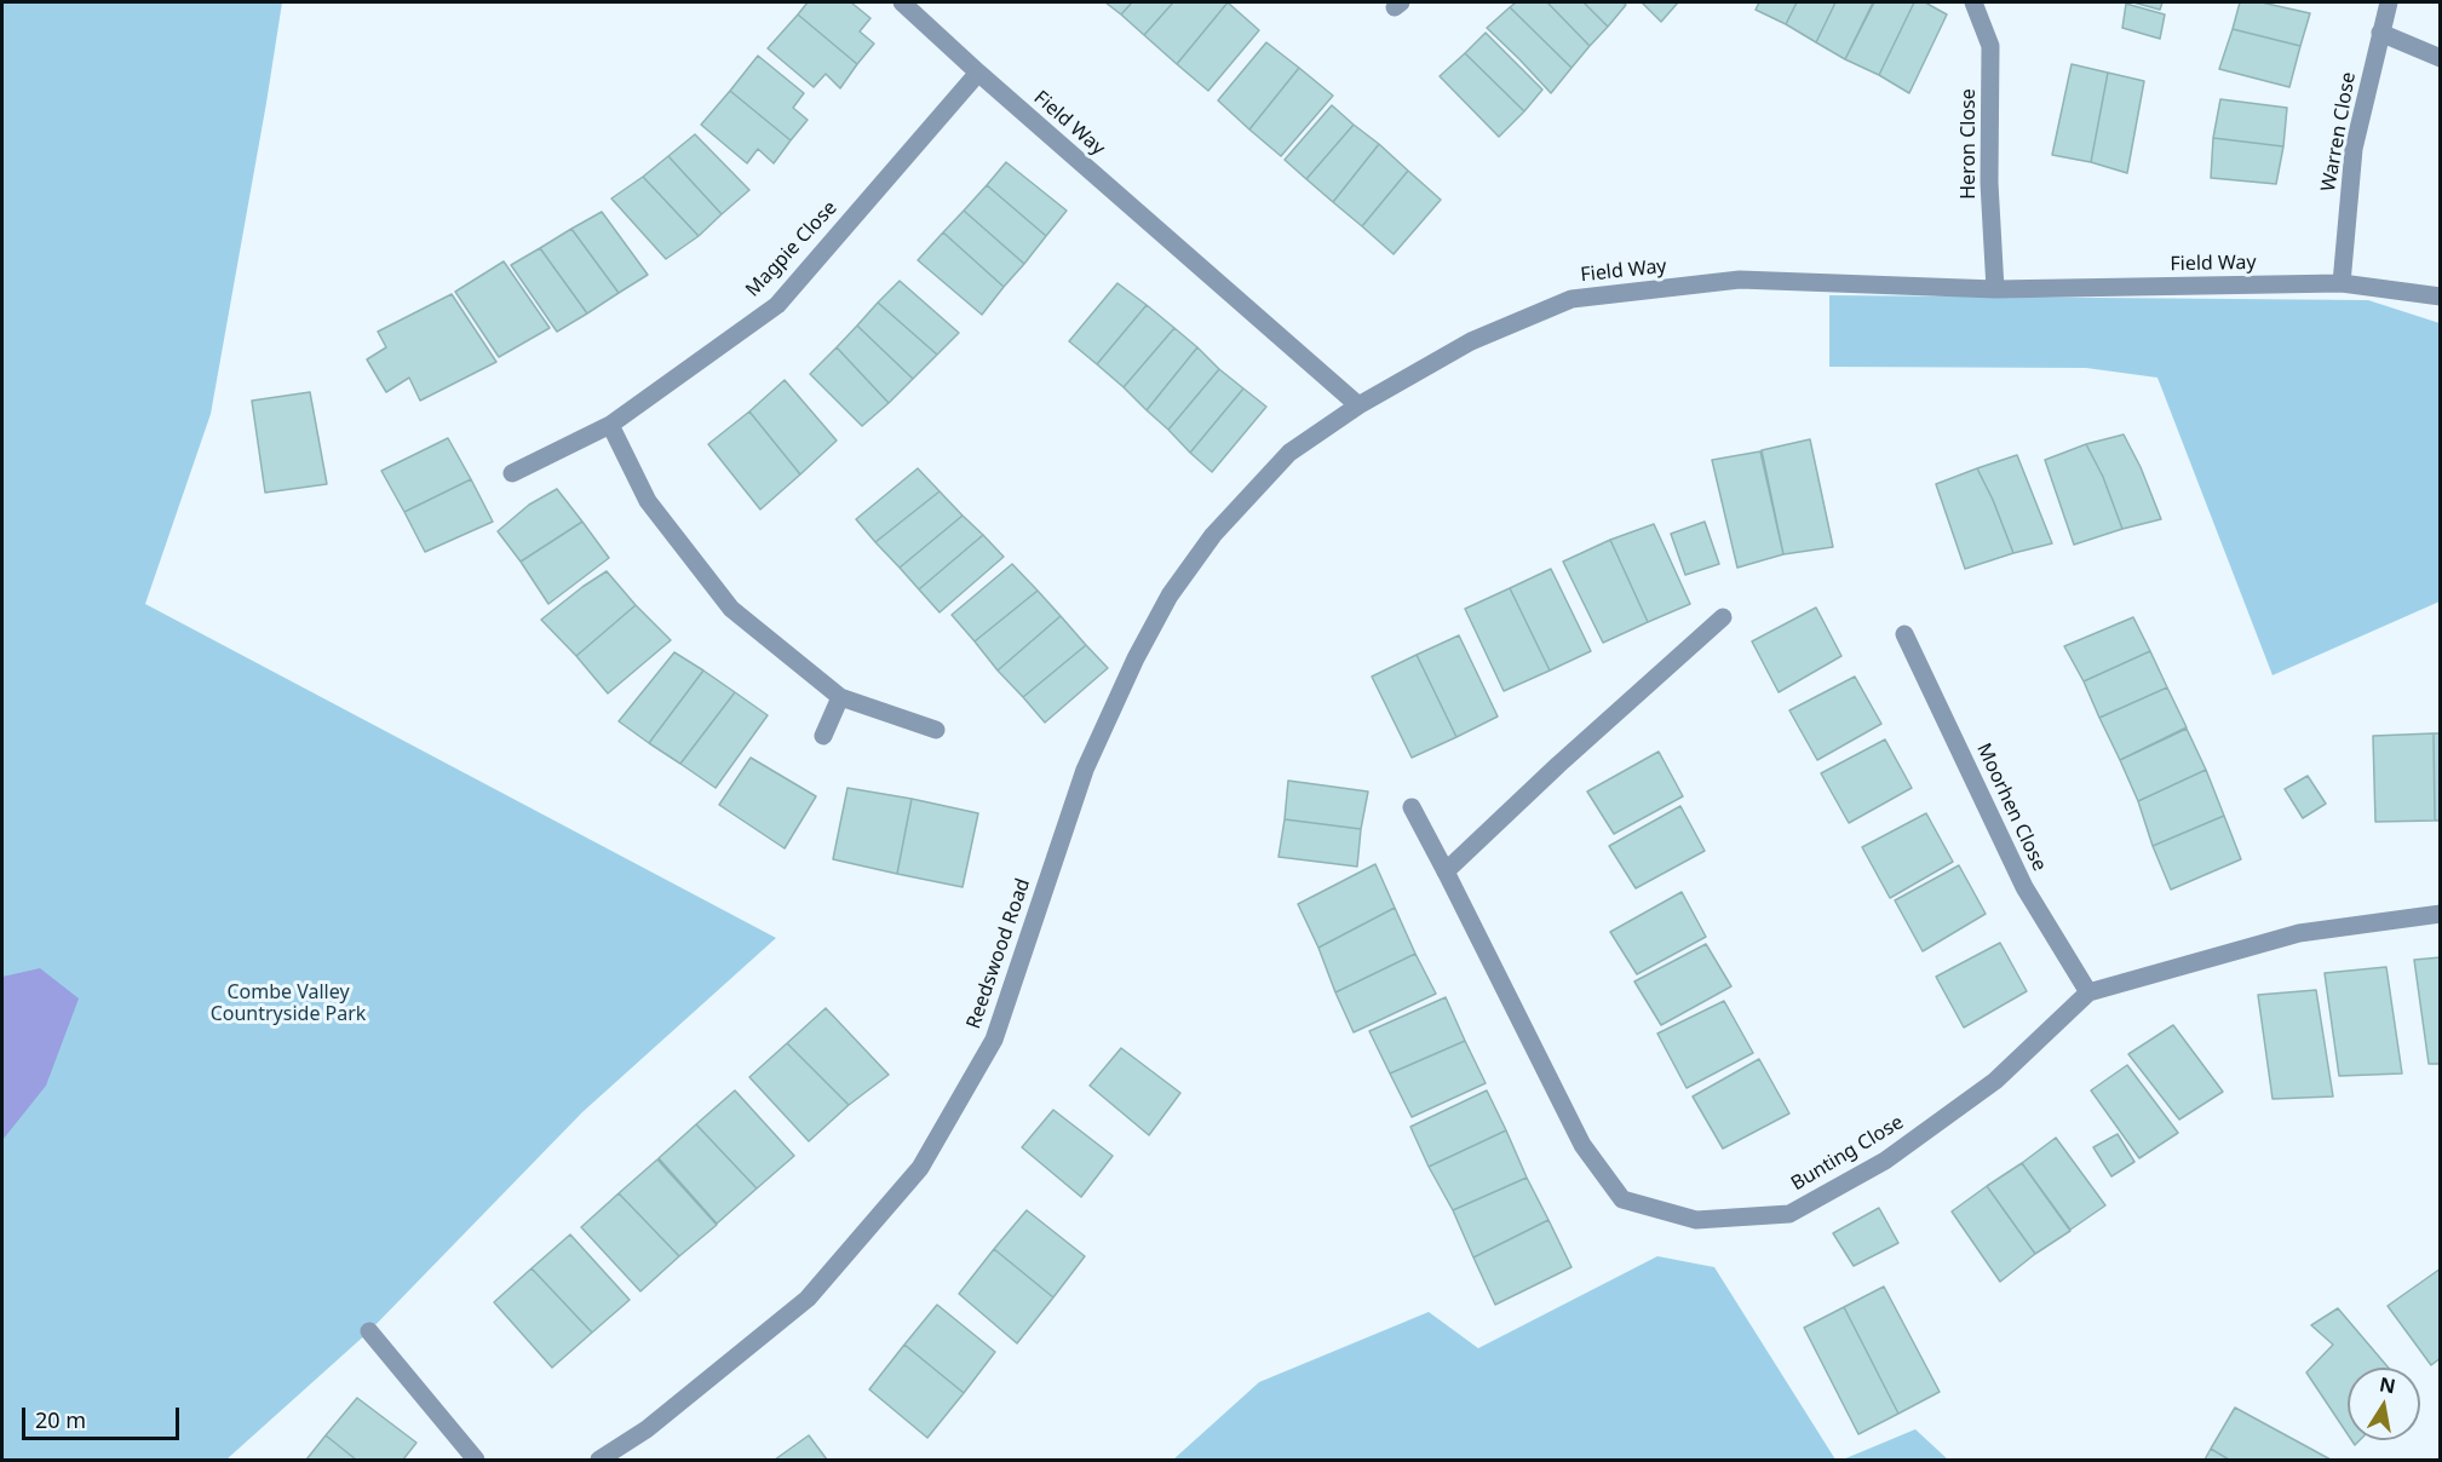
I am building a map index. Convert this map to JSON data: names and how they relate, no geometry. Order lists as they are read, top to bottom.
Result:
{
  "streets": {
    "street": [
      "Field Way",
      "Warren Close",
      "Heron Close",
      "Magpie Close",
      "Moorhen Close",
      "Reedswood Road",
      "Bunting Close"
    ]
  },
  "crossings": [
    ["Field Way", "Warren Close"],
    ["Field Way", "Heron Close"],
    ["Field Way", "Magpie Close"],
    ["Field Way", "Reedswood Road"],
    ["Moorhen Close", "Bunting Close"]
  ],
  "parks": ["Combe Valley Countryside Park"],
  "scale_bar": "20 m",
  "north": "top"
}
